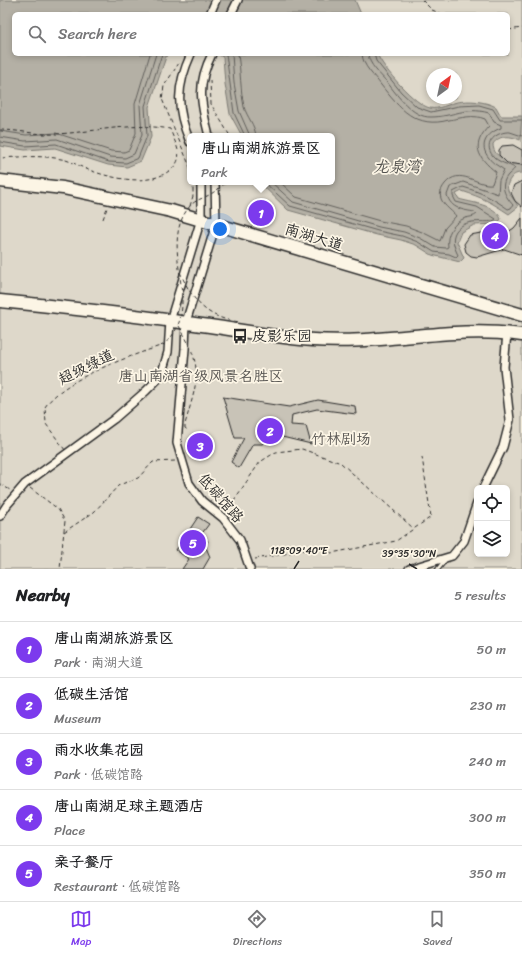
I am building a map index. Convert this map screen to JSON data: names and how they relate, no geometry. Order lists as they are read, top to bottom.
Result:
{
  "streets": {
    "highway": ["南湖大道"],
    "street": ["低碳馆路"],
    "path": ["超级绿道"]
  },
  "crossings": [
    ["超级绿道", "低碳馆路"]
  ],
  "water": ["龙泉湾"],
  "parks": ["唐山南湖省级风景名胜区", "竹林剧场"],
  "places": {
    "bus stop": ["皮影乐园"]
  },
  "north": "top right",
  "page": {
    "search": "Search here",
    "popup": ["唐山南湖旅游景区", "Park"],
    "pins": [
      "1",
      "4",
      "2",
      "3",
      "5"
    ],
    "heading": ["Nearby", "5 results"],
    "list": [
      {
        "mark": "1",
        "name": "唐山南湖旅游景区",
        "note": "Park · 南湖大道",
        "value": "50 m"
      },
      {
        "mark": "2",
        "name": "低碳生活馆",
        "note": "Museum",
        "value": "230 m"
      },
      {
        "mark": "3",
        "name": "雨水收集花园",
        "note": "Park · 低碳馆路",
        "value": "240 m"
      },
      {
        "mark": "4",
        "name": "唐山南湖足球主题酒店",
        "note": "Place",
        "value": "300 m"
      },
      {
        "mark": "5",
        "name": "亲子餐厅",
        "note": "Restaurant · 低碳馆路",
        "value": "350 m"
      }
    ],
    "nav": ["Map", "Directions", "Saved"]
  },
  "coordinates": ["118°09'40\"E", "39°35'30\"N"]
}
